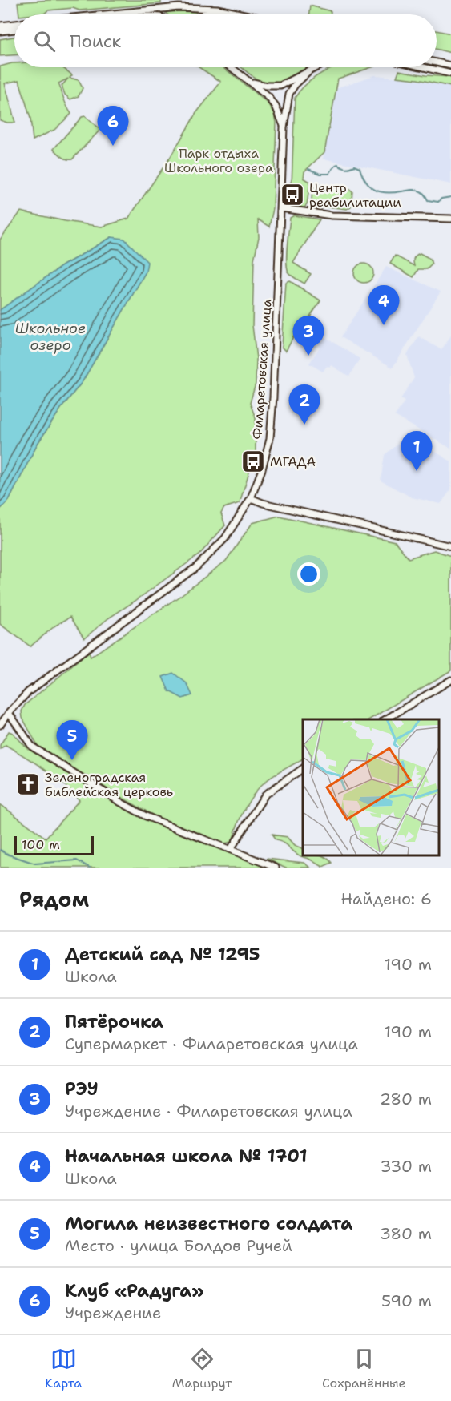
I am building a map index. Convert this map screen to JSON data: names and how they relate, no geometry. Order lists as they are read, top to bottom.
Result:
{
  "streets": {
    "street": ["Филаретовская улица"]
  },
  "water": ["Школьное озеро"],
  "parks": ["Парк отдыха Школьного озера"],
  "places": {
    "bus stop": ["Центр реабилитации", "МГАДА"],
    "church": ["Зеленоградская библейская церковь"]
  },
  "scale_bar": "100 m",
  "page": {
    "search": "Поиск",
    "pins": [
      "6",
      "4",
      "3",
      "2",
      "1",
      "5"
    ],
    "scale": "100 m",
    "heading": ["Рядом", "Найдено: 6"],
    "list": [
      {
        "mark": "1",
        "name": "Детский сад № 1295",
        "note": "Школа",
        "value": "190 m"
      },
      {
        "mark": "2",
        "name": "Пятёрочка",
        "note": "Супермаркет · Филаретовская улица",
        "value": "190 m"
      },
      {
        "mark": "3",
        "name": "РЭУ",
        "note": "Учреждение · Филаретовская улица",
        "value": "280 m"
      },
      {
        "mark": "4",
        "name": "Начальная школа № 1701",
        "note": "Школа",
        "value": "330 m"
      },
      {
        "mark": "5",
        "name": "Могила неизвестного солдата",
        "note": "Место · улица Болдов Ручей",
        "value": "380 m"
      },
      {
        "mark": "6",
        "name": "Клуб «Радуга»",
        "note": "Учреждение",
        "value": "590 m"
      }
    ],
    "nav": ["Карта", "Маршрут", "Сохранённые"]
  }
}
